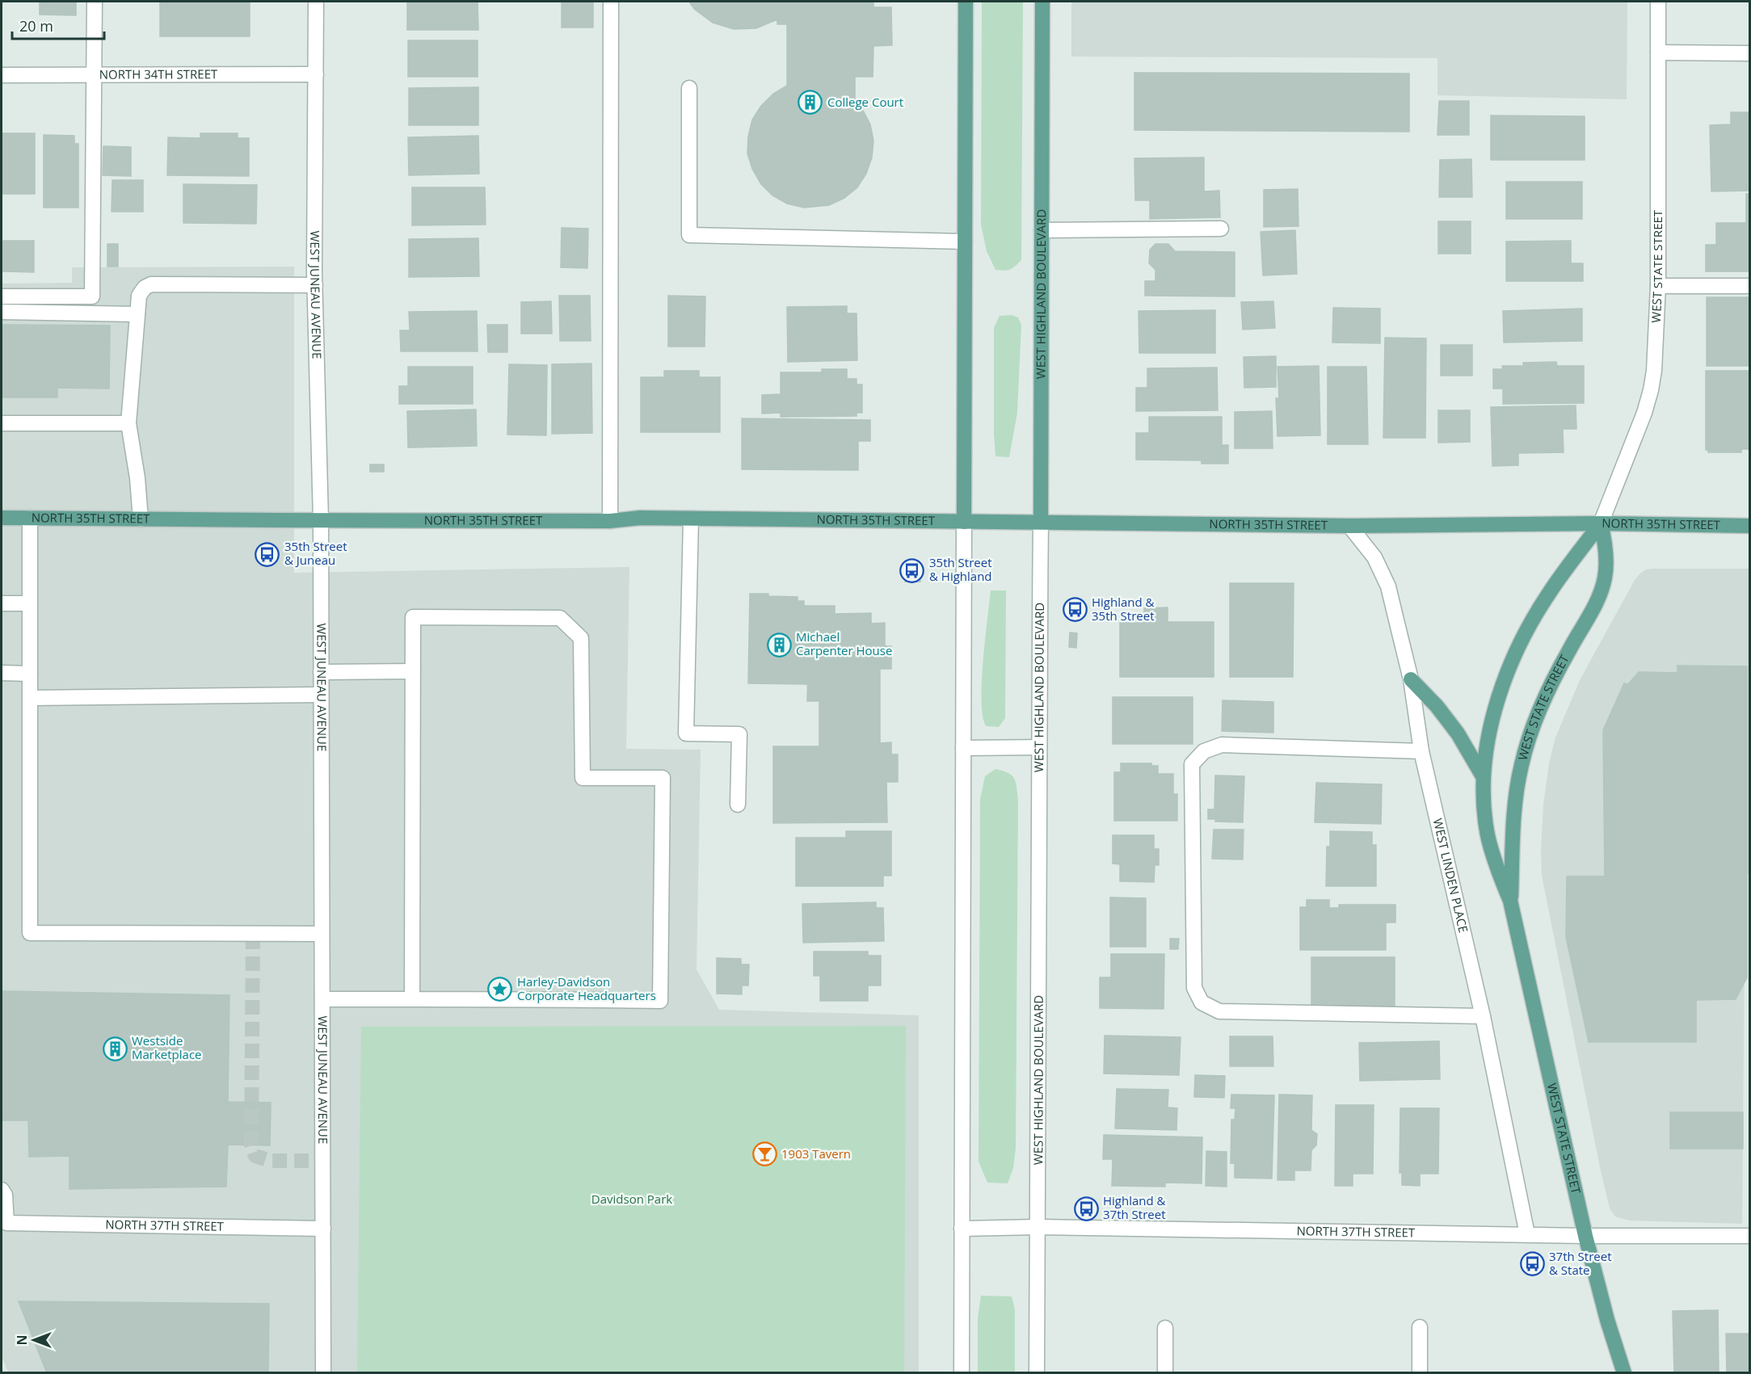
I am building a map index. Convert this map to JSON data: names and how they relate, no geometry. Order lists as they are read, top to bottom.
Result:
{
  "streets": {
    "main road": ["WEST STATE STREET", "WEST HIGHLAND BOULEVARD", "NORTH 35TH STREET"],
    "street": [
      "NORTH 34TH STREET",
      "WEST JUNEAU AVENUE",
      "WEST LINDEN PLACE",
      "NORTH 37TH STREET"
    ]
  },
  "crossings": [
    ["NORTH 34TH STREET", "WEST JUNEAU AVENUE"],
    ["WEST STATE STREET", "NORTH 35TH STREET"],
    ["WEST STATE STREET", "NORTH 37TH STREET"],
    ["WEST JUNEAU AVENUE", "NORTH 35TH STREET"],
    ["WEST JUNEAU AVENUE", "NORTH 37TH STREET"],
    ["WEST HIGHLAND BOULEVARD", "NORTH 35TH STREET"],
    ["WEST HIGHLAND BOULEVARD", "NORTH 37TH STREET"],
    ["NORTH 35TH STREET", "WEST LINDEN PLACE"],
    ["WEST LINDEN PLACE", "NORTH 37TH STREET"]
  ],
  "parks": ["Davidson Park"],
  "places": {
    "building": ["College Court", "Michael Carpenter House", "Westside Marketplace"],
    "bus stop": [
      "35th Street & Juneau",
      "35th Street & Highland",
      "Highland & 35th Street",
      "Highland & 37th Street",
      "37th Street & State"
    ],
    "place": ["Harley-Davidson Corporate Headquarters"],
    "bar": ["1903 Tavern"]
  },
  "scale_bar": "20 m",
  "north": "left"
}
